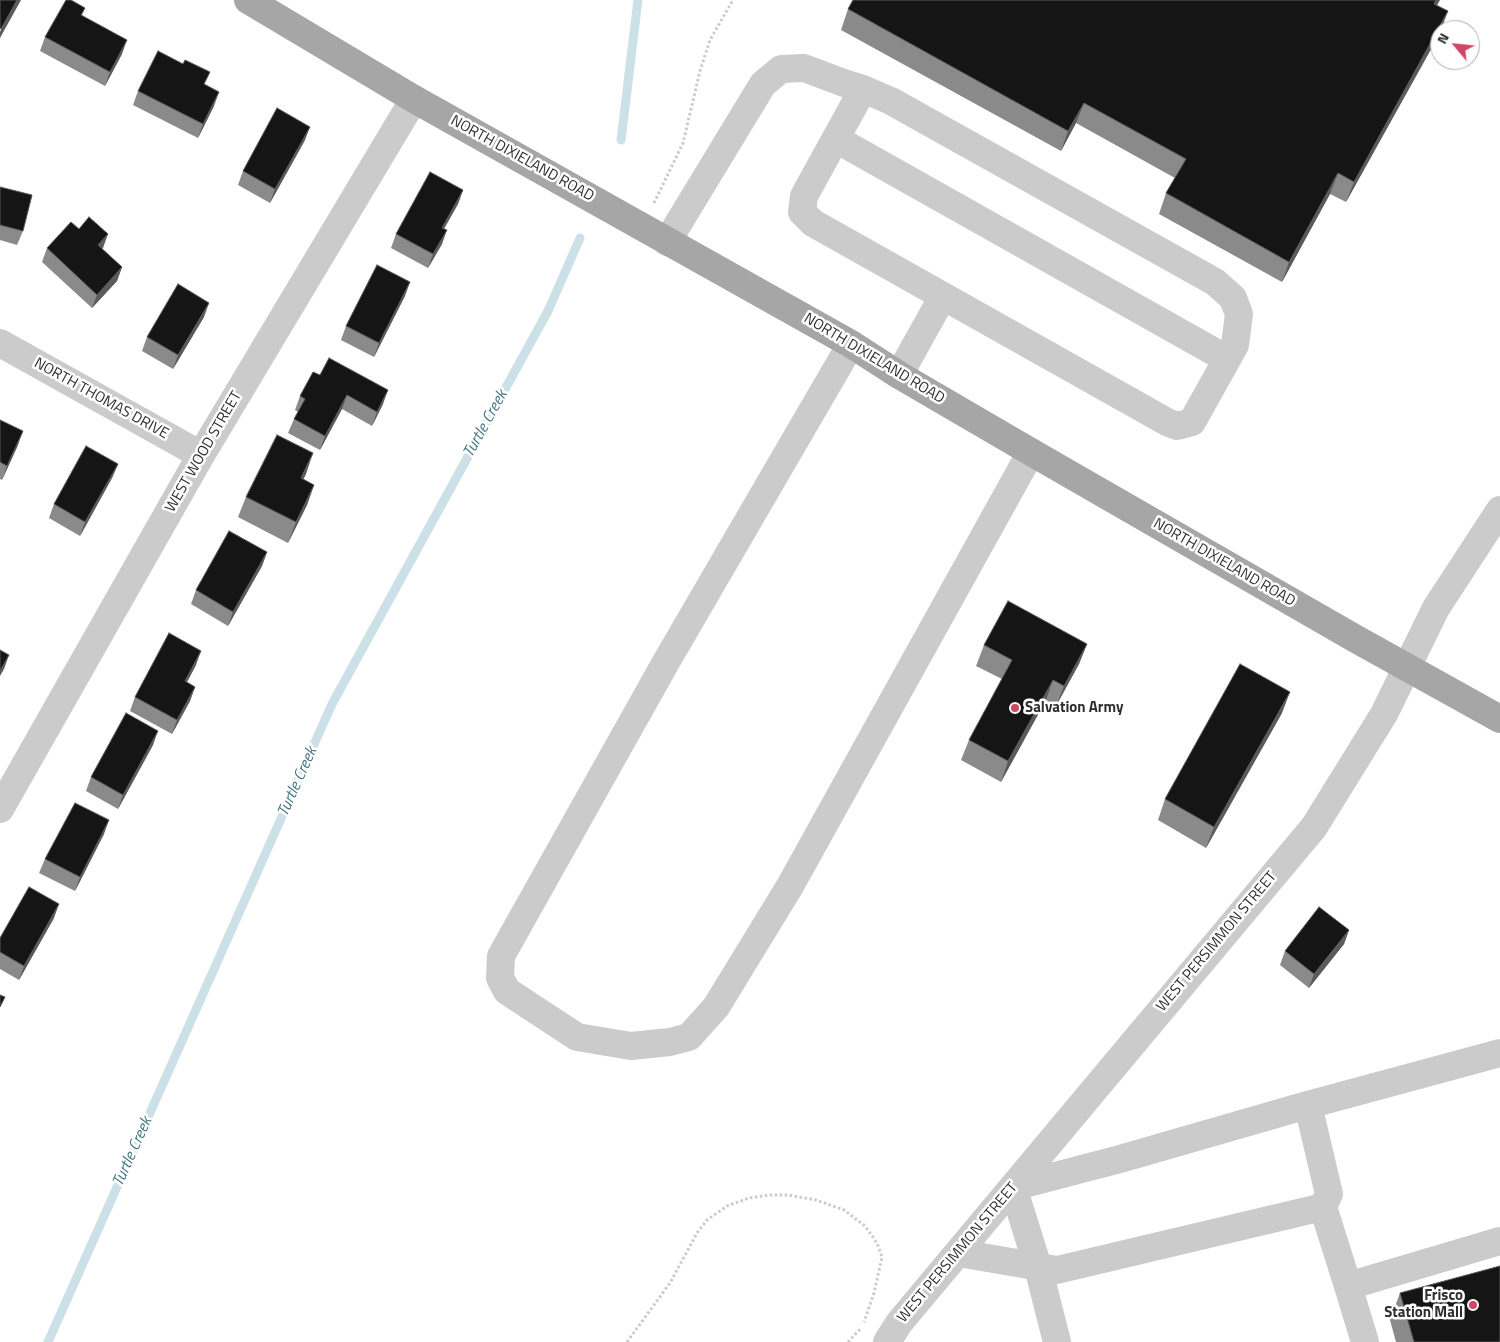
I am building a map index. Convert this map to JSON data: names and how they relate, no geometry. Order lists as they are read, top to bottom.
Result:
{
  "streets": {
    "main road": ["NORTH DIXIELAND ROAD"],
    "street": ["NORTH THOMAS DRIVE", "WEST WOOD STREET", "WEST PERSIMMON STREET"]
  },
  "crossings": [
    ["NORTH DIXIELAND ROAD", "WEST WOOD STREET"],
    ["NORTH DIXIELAND ROAD", "WEST PERSIMMON STREET"],
    ["NORTH THOMAS DRIVE", "WEST WOOD STREET"]
  ],
  "water": ["Turtle Creek"],
  "places": ["Salvation Army", "Frisco Station Mall"],
  "north": "top left"
}
